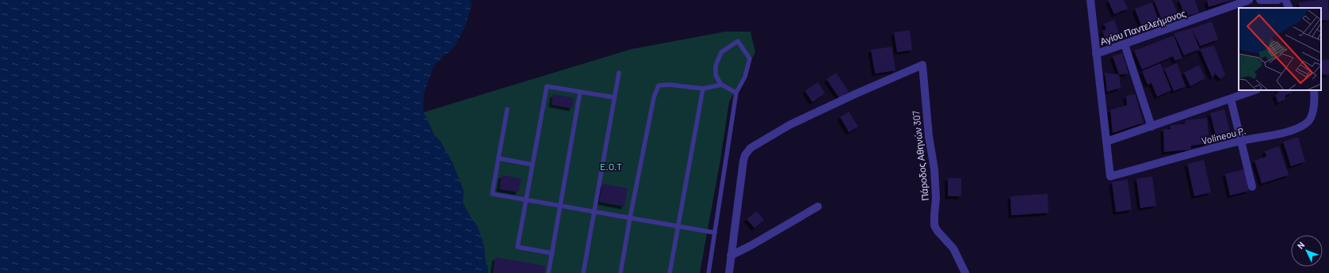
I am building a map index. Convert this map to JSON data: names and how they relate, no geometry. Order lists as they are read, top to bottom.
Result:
{
  "streets": {
    "street": ["Αγίου Παντελεήμονος", "Volineou P.", "Πάροδος Αθηνών 307"]
  },
  "parks": ["E.O.T"],
  "north": "top left"
}
